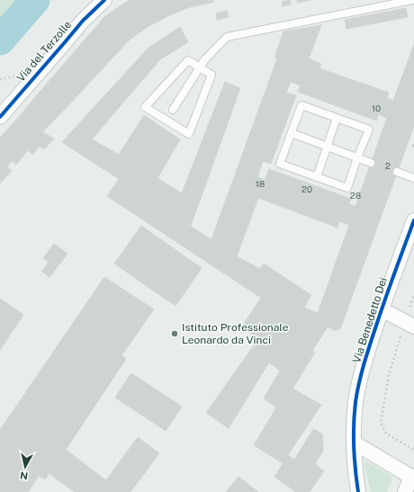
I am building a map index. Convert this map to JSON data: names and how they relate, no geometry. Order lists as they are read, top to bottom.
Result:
{
  "streets": {
    "street": ["Via del Terzolle", "Via Benedetto Dei"]
  },
  "places": ["Istituto Professionale Leonardo da Vinci"],
  "house_numbers": [
    "10",
    "2",
    "18",
    "20",
    "28"
  ],
  "north": "bottom"
}
